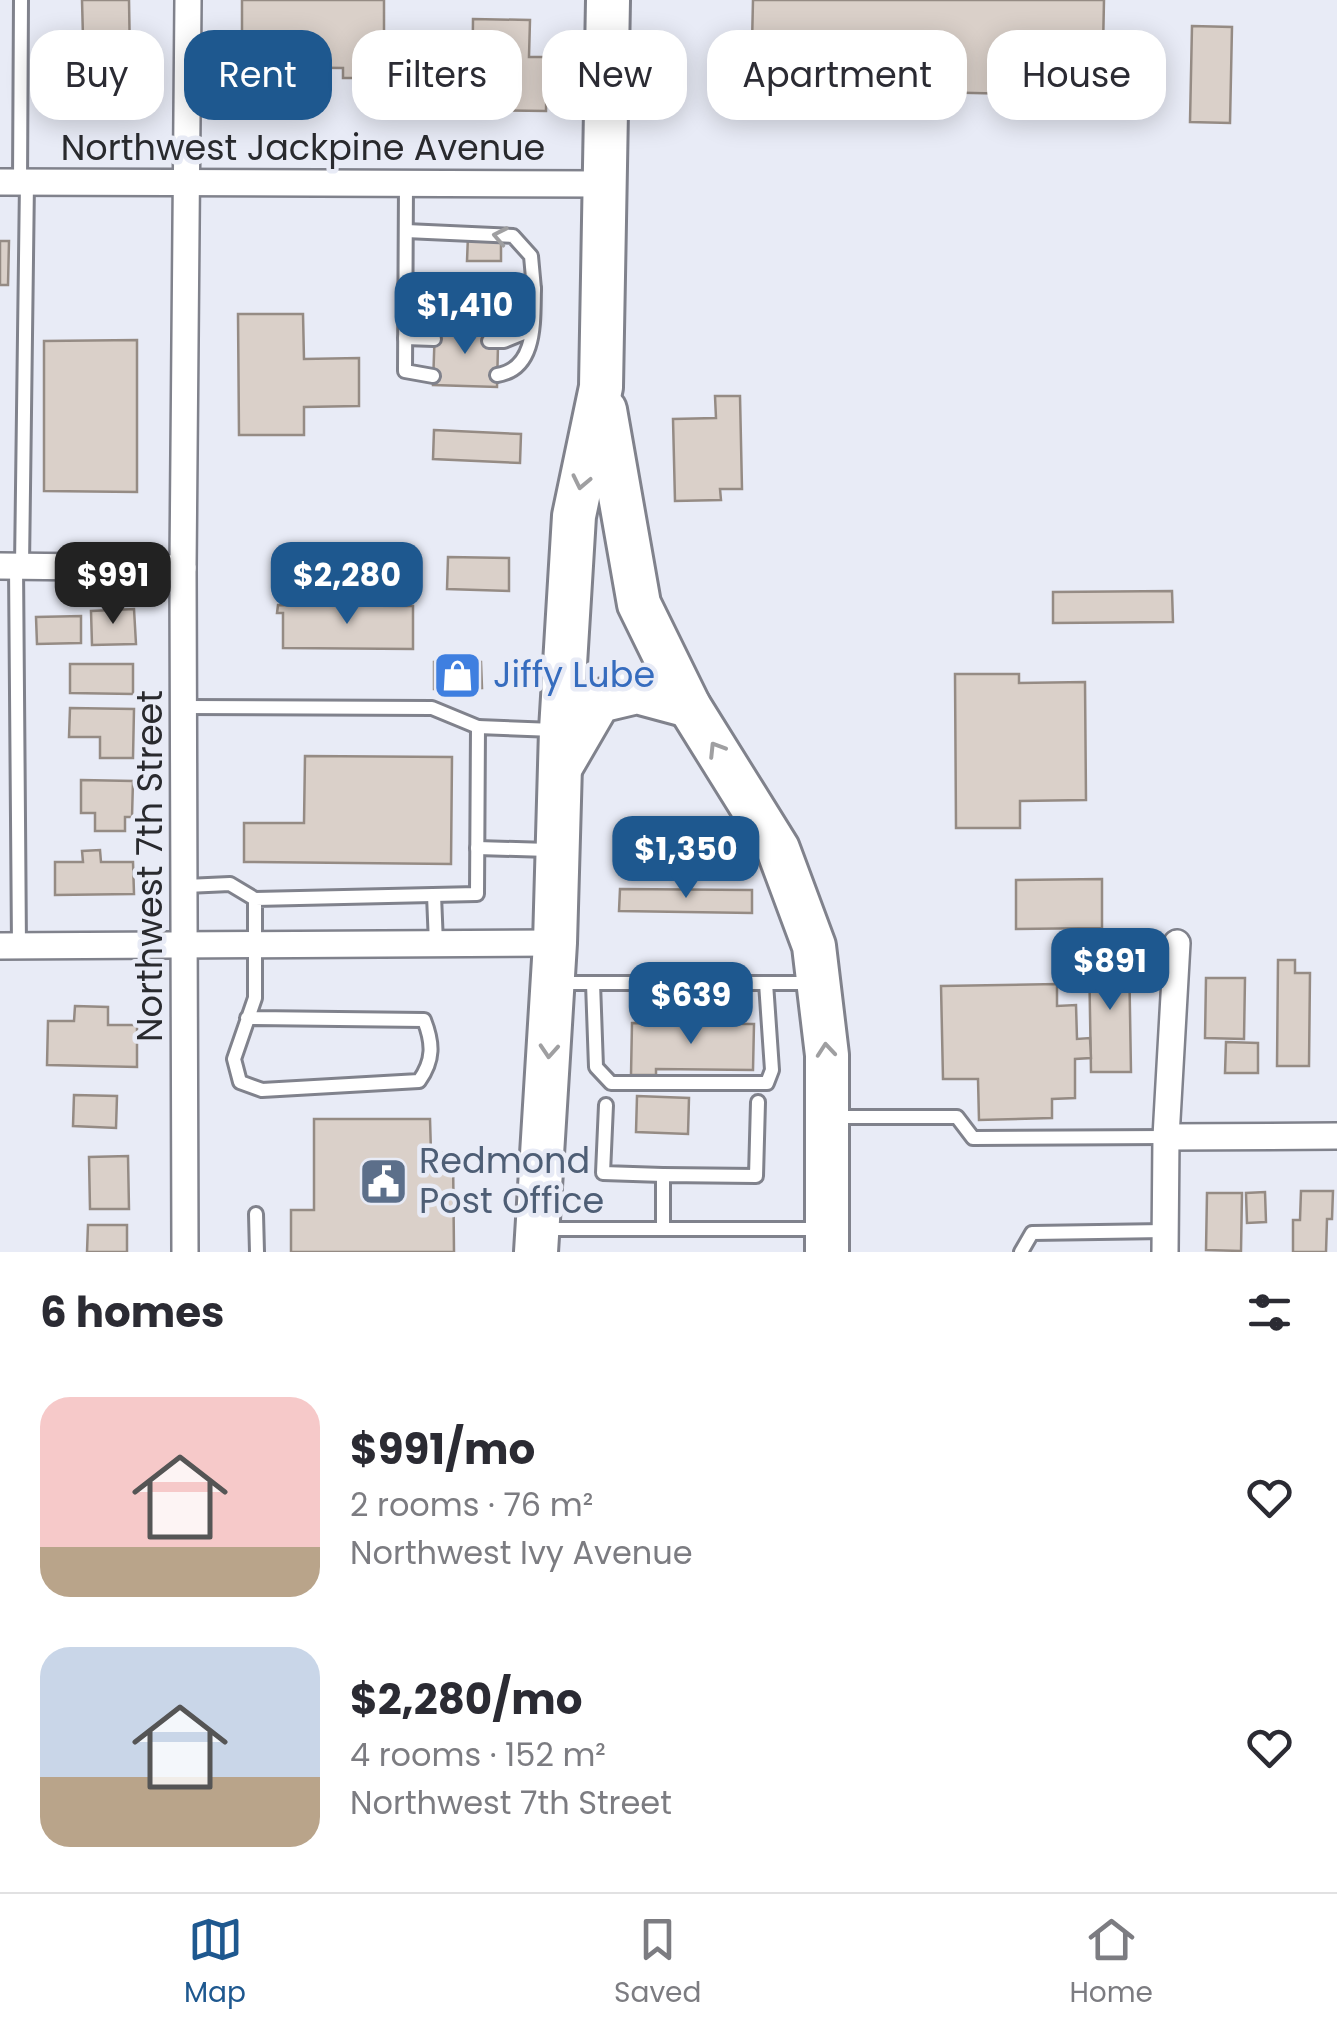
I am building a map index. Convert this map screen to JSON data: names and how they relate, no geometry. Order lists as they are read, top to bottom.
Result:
{
  "streets": {
    "street": ["Northwest Jackpine Avenue", "Northwest 7th Street"]
  },
  "crossings": [
    ["Northwest Jackpine Avenue", "Northwest 7th Street"]
  ],
  "places": {
    "shop": ["Jiffy Lube"],
    "public building": ["Redmond Post Office"]
  },
  "page": {
    "chip": [
      "Buy",
      "Rent",
      "Filters",
      "New",
      "Apartment",
      "House"
    ],
    "price": [
      "$1,410",
      "$991",
      "$2,280",
      "$1,350",
      "$891",
      "$639"
    ],
    "heading": "6 homes",
    "list": [
      {
        "name": "$991/mo",
        "note": "2 rooms · 76 m² · Northwest Ivy Avenue"
      },
      {
        "name": "$2,280/mo",
        "note": "4 rooms · 152 m² · Northwest 7th Street"
      }
    ],
    "tabs": ["Map", "Saved", "Home"]
  }
}
